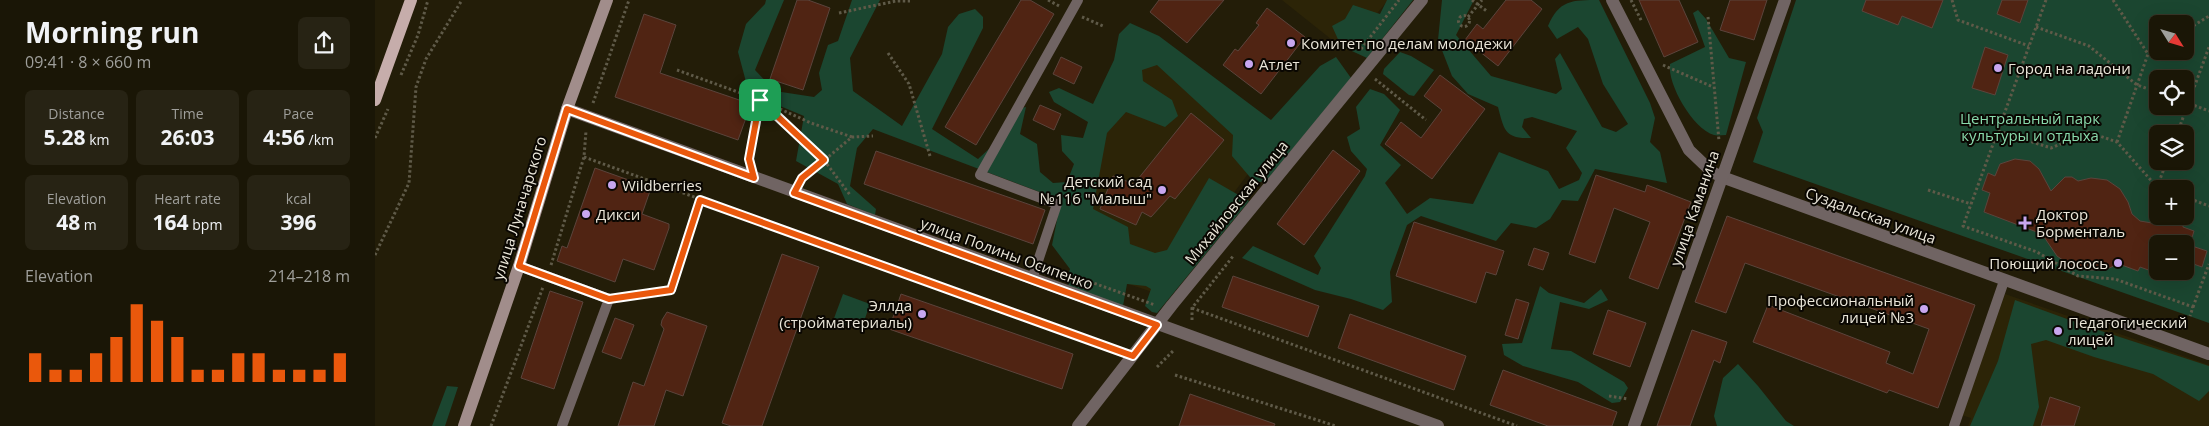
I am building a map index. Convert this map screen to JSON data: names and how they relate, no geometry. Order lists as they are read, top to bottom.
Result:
{
  "streets": {
    "main road": ["улица Луначарского"],
    "street": [
      "Михайловская улица",
      "улица Каманина",
      "Суздальская улица",
      "улица Полины Осипенко"
    ]
  },
  "crossings": [
    ["Михайловская улица", "улица Полины Осипенко"],
    ["улица Луначарского", "улица Полины Осипенко"],
    ["улица Каманина", "Суздальская улица"]
  ],
  "parks": ["Центральный парк культуры и отдыха"],
  "places": {
    "other": [
      "Комитет по делам молодежи",
      "Атлет",
      "Город на ладони",
      "Wildberries",
      "Детский сад №116 \"Малыш\"",
      "Дикси",
      "Поющий лосось",
      "Профессиональный лицей №3",
      "Эллда (стройматериалы)",
      "Педагогический лицей"
    ],
    "health": ["Доктор Борменталь"]
  },
  "north": "bottom right",
  "page": {
    "heading": ["Morning run", "09:41 · 8 × 660 m"],
    "map_buttons": ["+", "−"],
    "stats": [
      ["Distance", "5.28 km"],
      ["Time", "26:03"],
      ["Pace", "4:56 /km"],
      ["Elevation", "48 m"],
      ["Heart rate", "164 bpm"],
      ["kcal", "396"]
    ],
    "chart": ["Elevation", "214–218 m"]
  }
}
